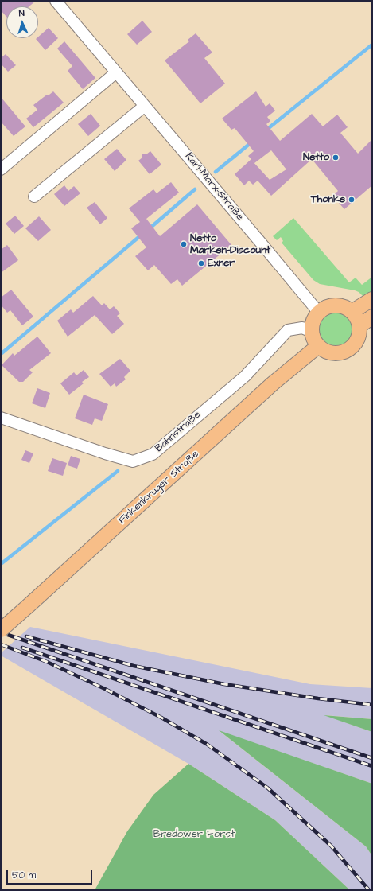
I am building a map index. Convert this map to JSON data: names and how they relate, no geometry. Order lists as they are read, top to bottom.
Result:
{
  "streets": {
    "main road": ["Finkenkruger Straße"],
    "street": ["Karl-Marx-Straße", "Bahnstraße"]
  },
  "crossings": [
    ["Karl-Marx-Straße", "Bahnstraße"],
    ["Karl-Marx-Straße", "Finkenkruger Straße"],
    ["Bahnstraße", "Finkenkruger Straße"]
  ],
  "parks": ["Bredower Forst"],
  "places": [
    "Netto",
    "Thonke",
    "Netto Marken-Discount",
    "Exner"
  ],
  "scale_bar": "50 m",
  "north": "top"
}
